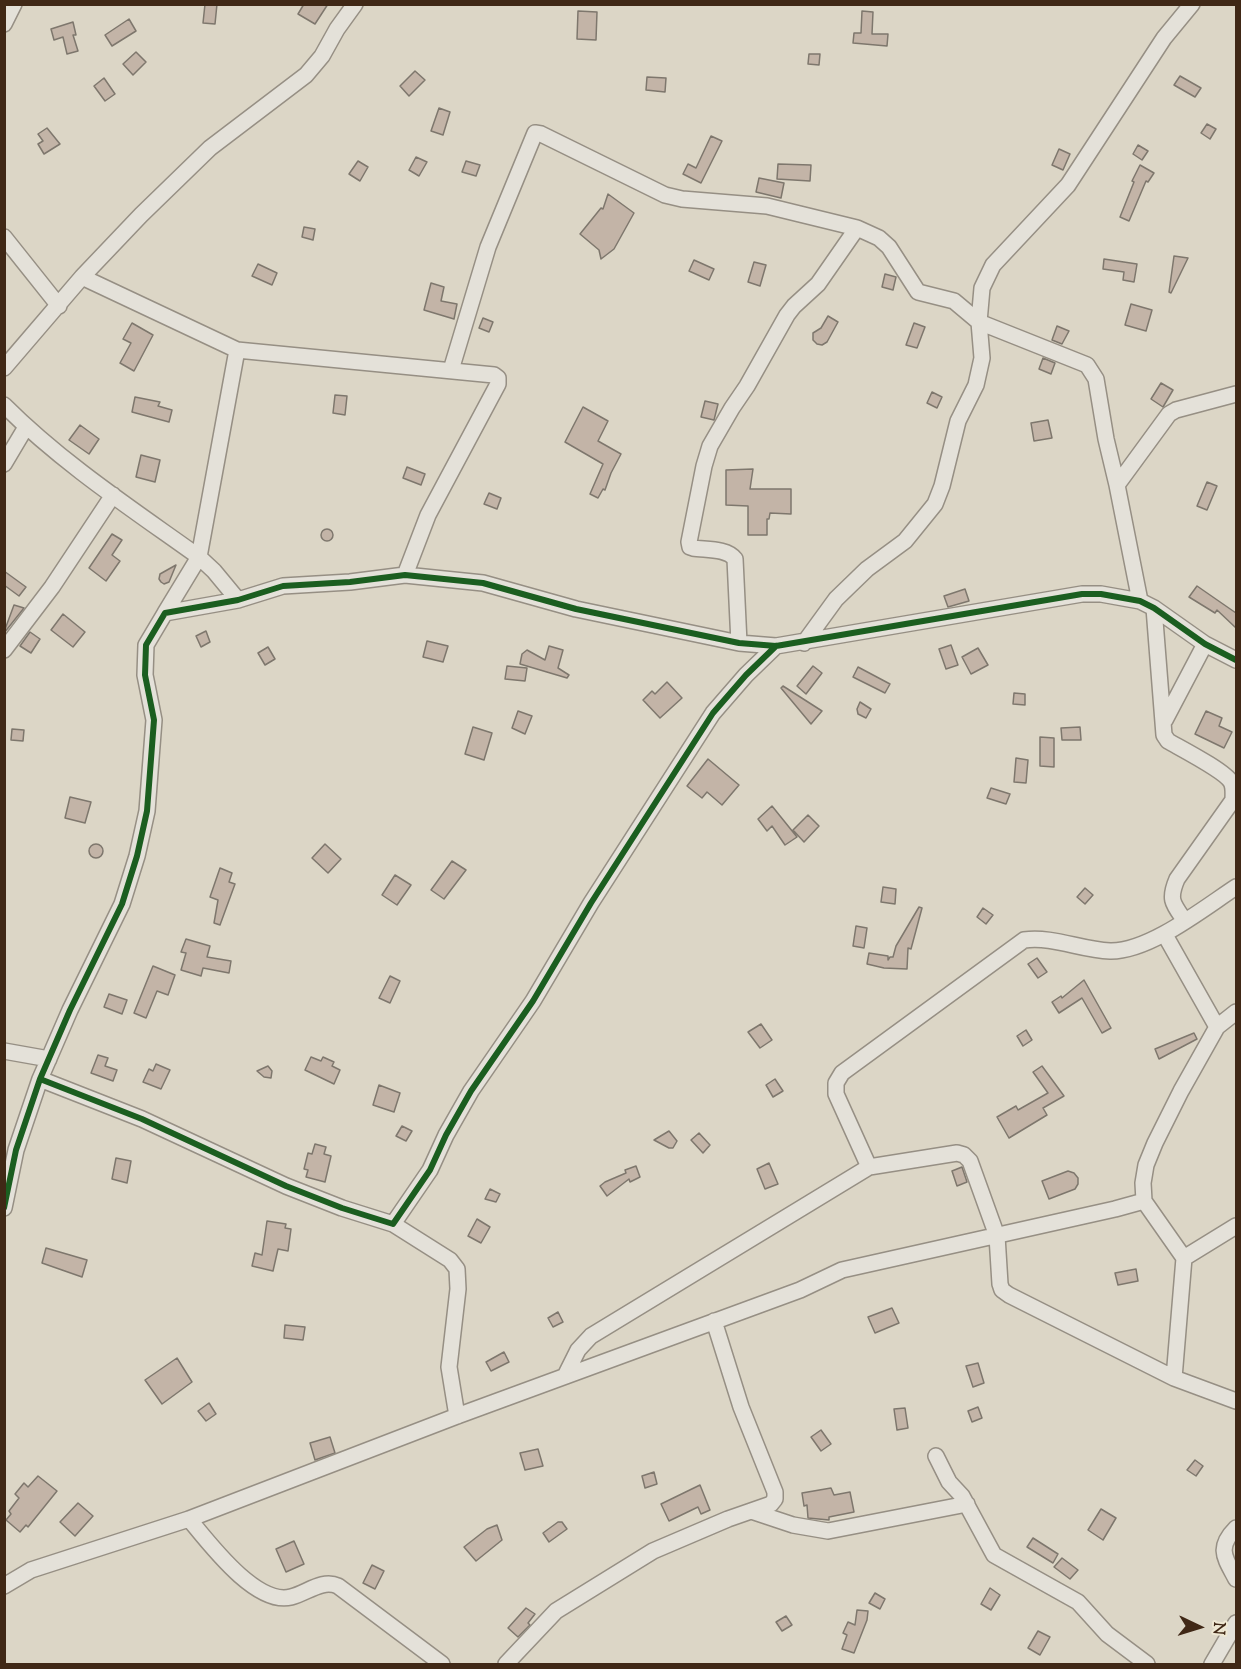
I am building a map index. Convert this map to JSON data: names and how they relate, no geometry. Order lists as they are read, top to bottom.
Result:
{
  "north": "right"
}
